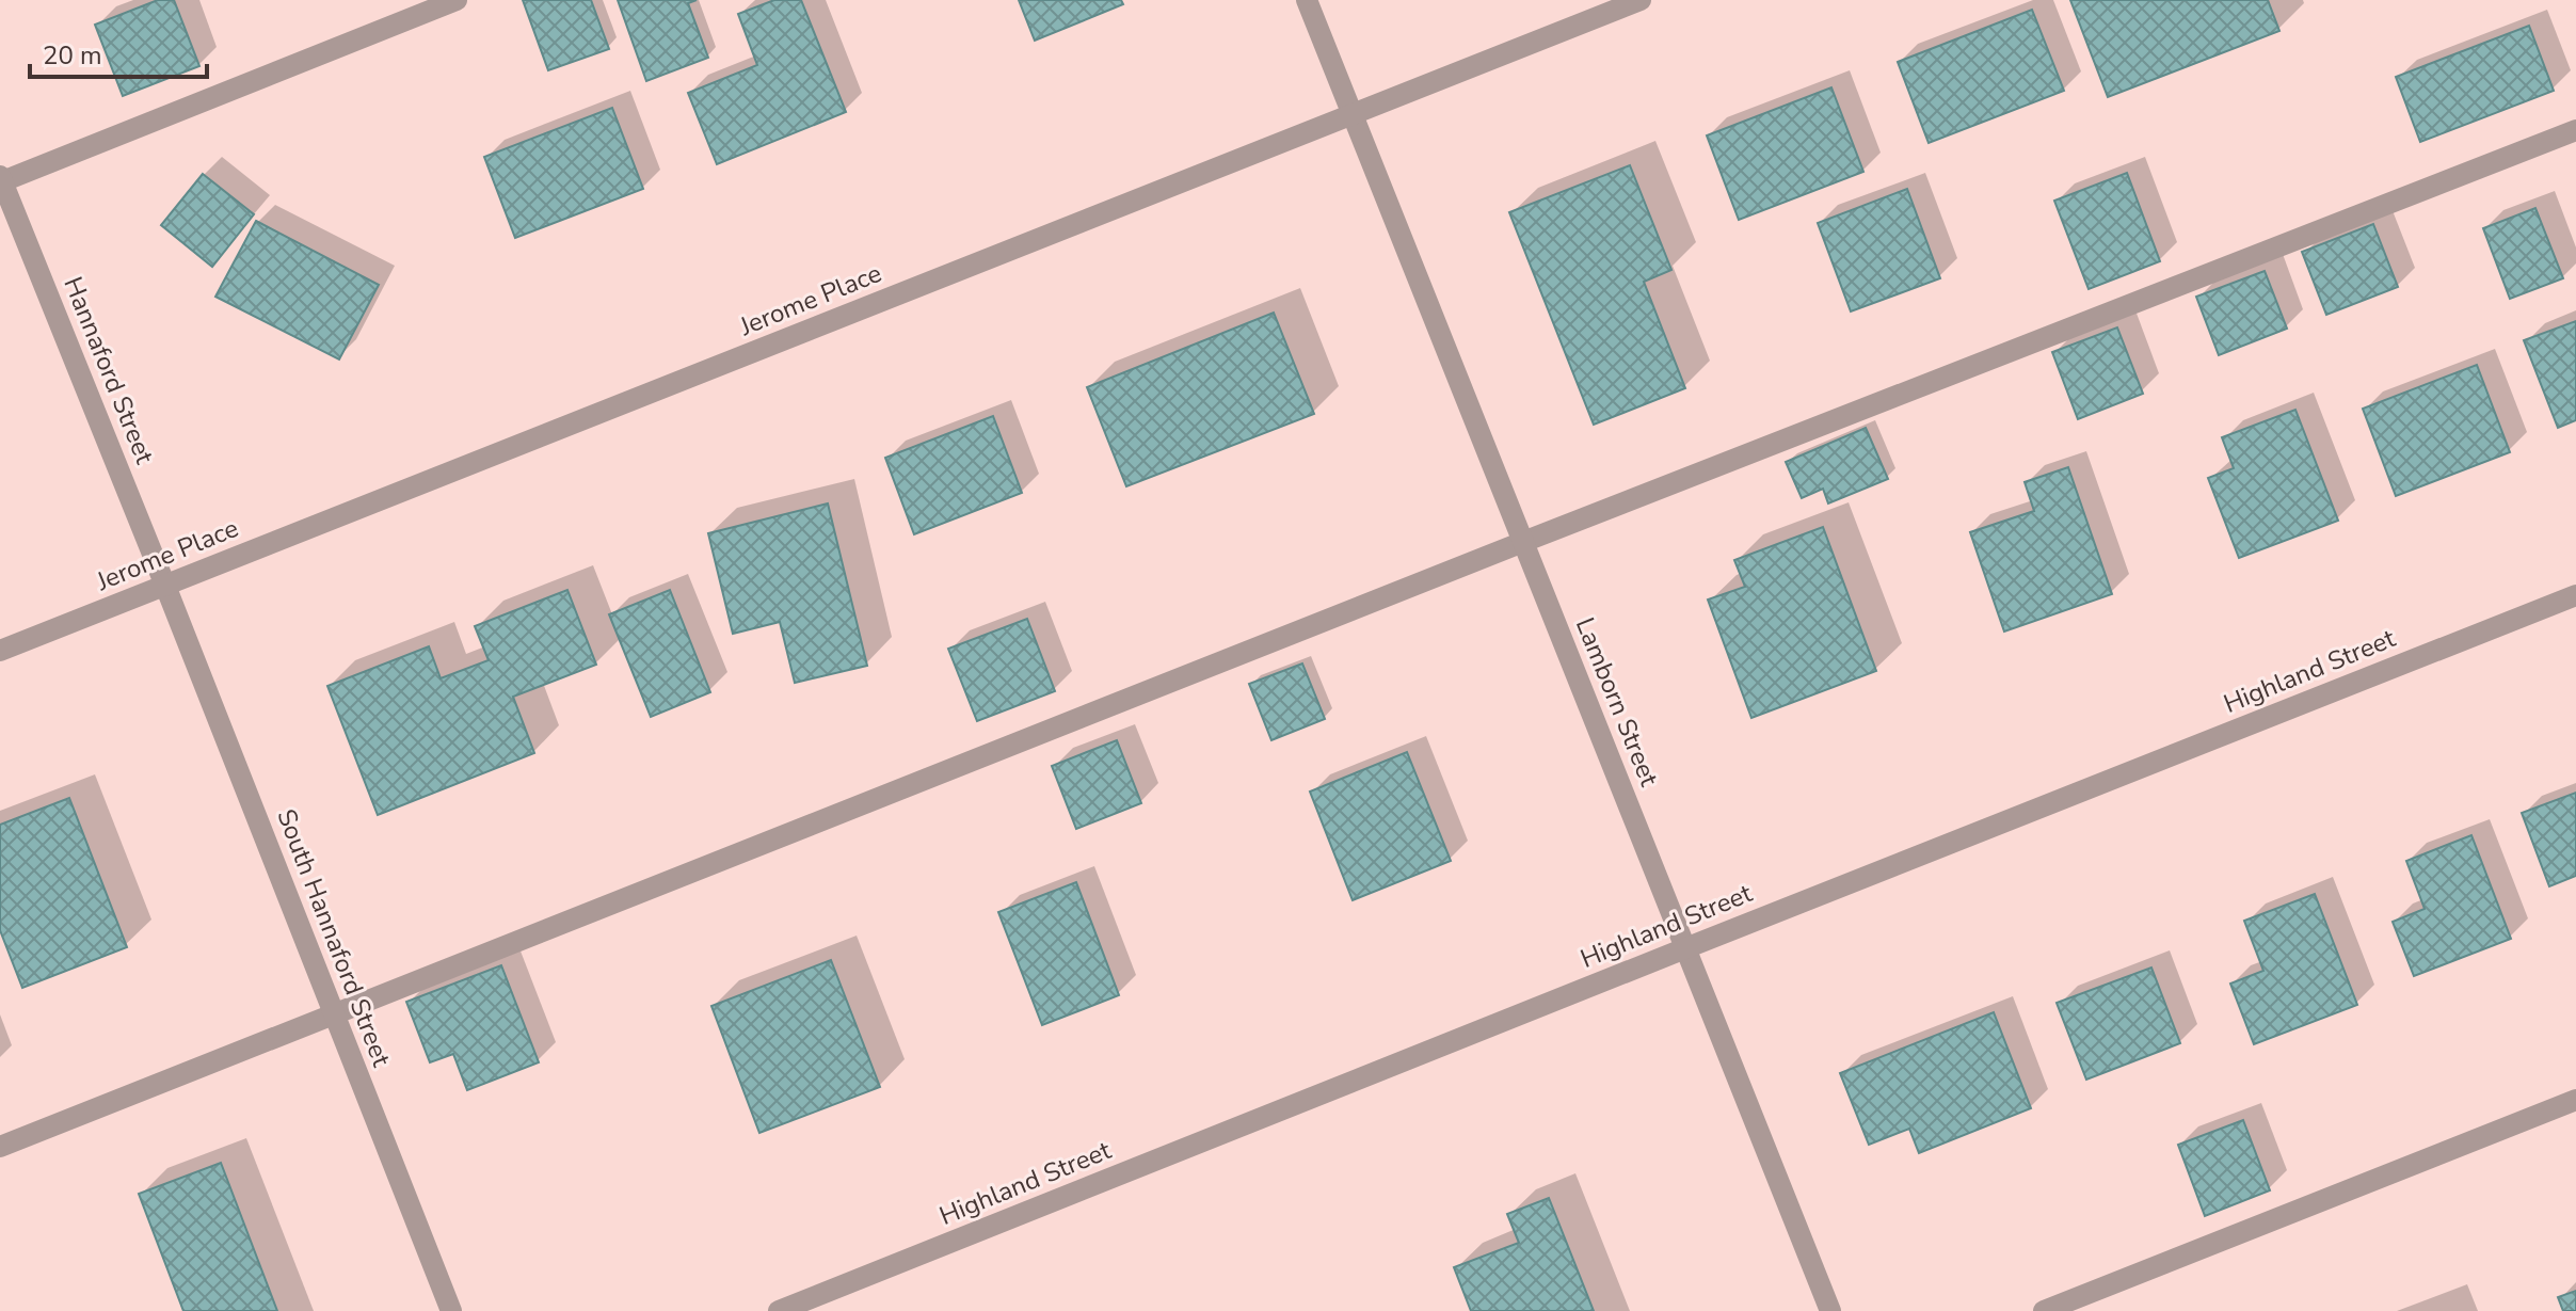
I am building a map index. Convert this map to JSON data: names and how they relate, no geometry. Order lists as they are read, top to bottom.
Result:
{
  "streets": {
    "street": [
      "Jerome Place",
      "Hannaford Street",
      "Highland Street",
      "Lamborn Street",
      "South Hannaford Street"
    ]
  },
  "crossings": [
    ["Jerome Place", "Hannaford Street"],
    ["Jerome Place", "Lamborn Street"],
    ["Jerome Place", "South Hannaford Street"],
    ["Hannaford Street", "South Hannaford Street"],
    ["Highland Street", "Lamborn Street"]
  ],
  "scale_bar": "20 m"
}
